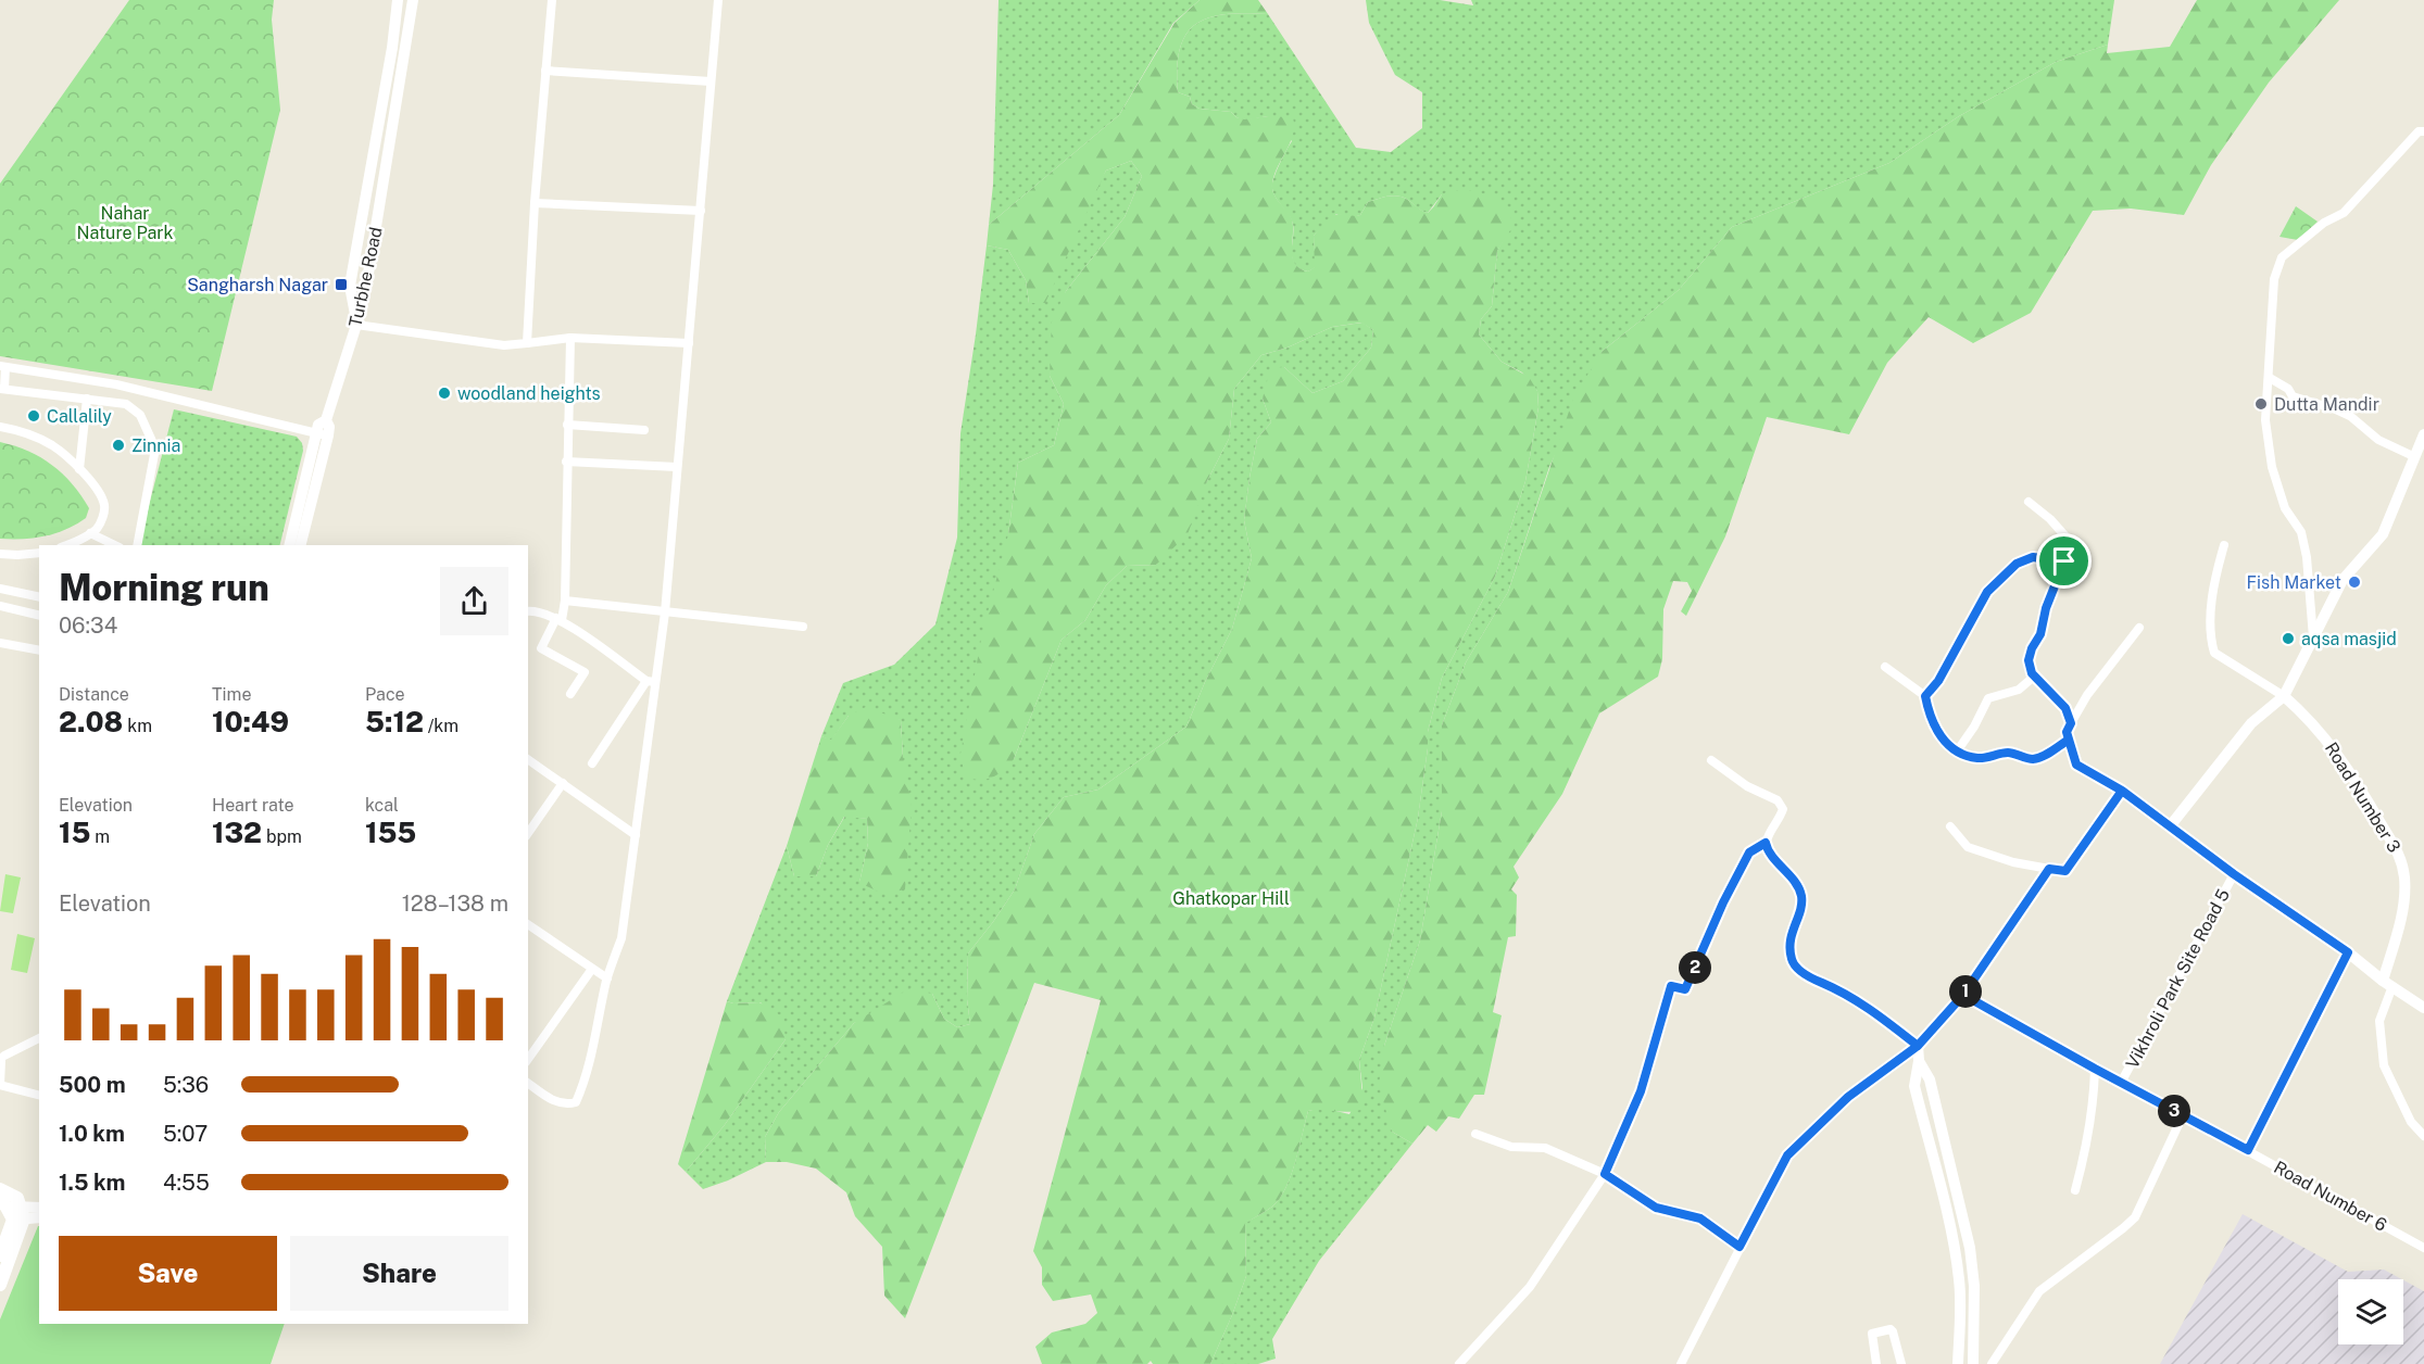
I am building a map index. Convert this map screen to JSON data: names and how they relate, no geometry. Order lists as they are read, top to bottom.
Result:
{
  "streets": {
    "street": [
      "Turbhe Road",
      "Road Number 3",
      "Vikhroli Park Site Road 5",
      "Road Number 6"
    ]
  },
  "crossings": [
    ["Vikhroli Park Site Road 5", "Road Number 6"]
  ],
  "parks": ["Nahar Nature Park", "Ghatkopar Hill"],
  "places": {
    "transit": ["Sangharsh Nagar"],
    "other": [
      "woodland heights",
      "Dutta Mandir",
      "Callalily",
      "Zinnia",
      "Fish Market",
      "aqsa masjid"
    ]
  },
  "page": {
    "heading": ["Morning run", "06:34"],
    "stats": [
      ["Distance", "2.08 km"],
      ["Time", "10:49"],
      ["Pace", "5:12 /km"],
      ["Elevation", "15 m"],
      ["Heart rate", "132 bpm"],
      ["kcal", "155"]
    ],
    "chart": ["Elevation", "128–138 m"],
    "pins": ["2", "1", "3"],
    "list": [
      {
        "name": "500 m",
        "note": "5:36"
      },
      {
        "name": "1.0 km",
        "note": "5:07"
      },
      {
        "name": "1.5 km",
        "note": "4:55"
      }
    ],
    "buttons": ["Save", "Share"]
  }
}
